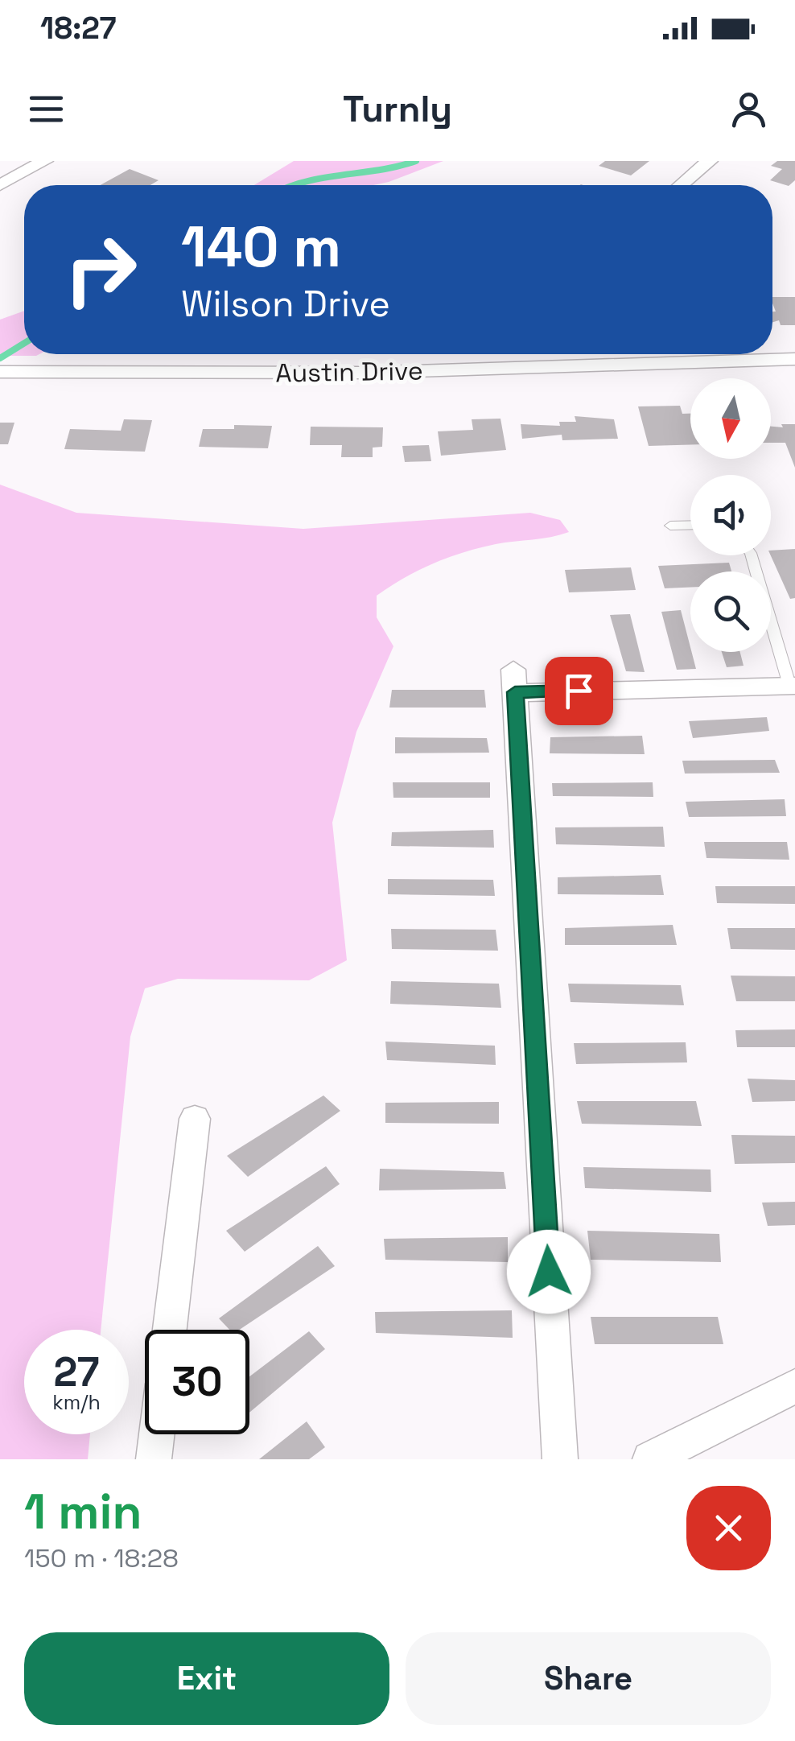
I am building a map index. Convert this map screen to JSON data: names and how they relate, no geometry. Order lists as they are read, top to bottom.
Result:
{
  "streets": {
    "street": ["Austin Drive"]
  },
  "north": "bottom",
  "page": {
    "status": "18:27",
    "header": "Turnly",
    "turn": ["140 m", "Wilson Drive"],
    "speed": "27 km/h",
    "limit": "30",
    "heading": ["1 min", "150 m · 18:28"],
    "buttons": ["Exit", "Share"]
  }
}
